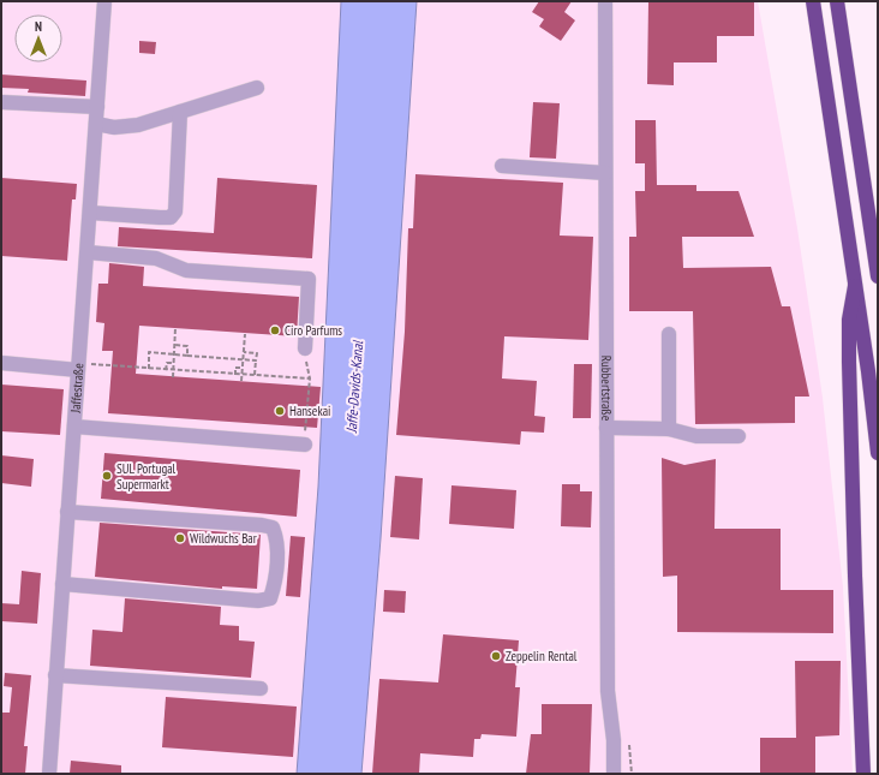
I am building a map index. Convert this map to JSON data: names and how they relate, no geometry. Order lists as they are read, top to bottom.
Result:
{
  "streets": {
    "street": ["Jaffestraße", "Rubbertstraße"]
  },
  "water": ["Jaffe-Davids-Kanal"],
  "places": [
    "Ciro Parfums",
    "Hansekai",
    "SUL Portugal Supermarkt",
    "Wildwuchs Bar",
    "Zeppelin Rental"
  ],
  "north": "top"
}
